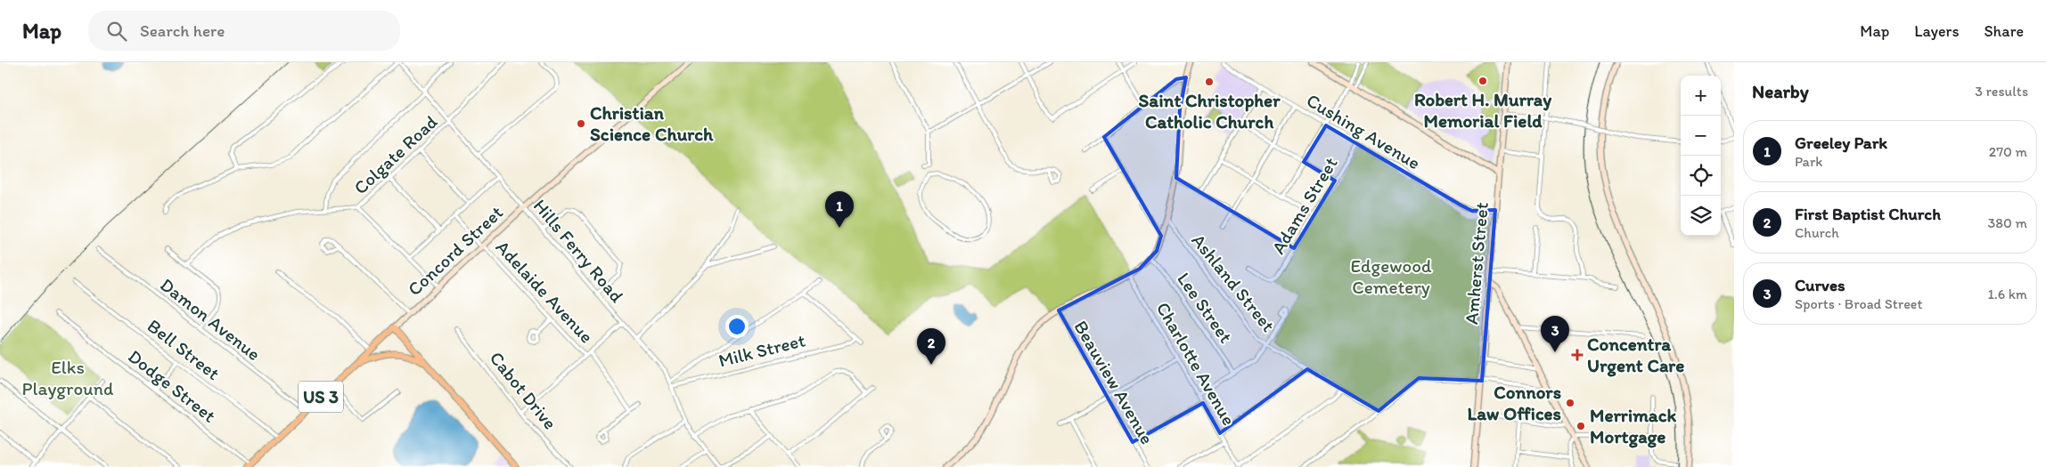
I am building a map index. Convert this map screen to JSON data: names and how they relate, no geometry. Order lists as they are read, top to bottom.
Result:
{
  "streets": {
    "main road": ["Concord Street", "Amherst Street", "US 3"],
    "street": [
      "Cushing Avenue",
      "Colgate Road",
      "Adams Street",
      "Hills Ferry Road",
      "Ashland Street",
      "Adelaide Avenue",
      "Lee Street",
      "Damon Avenue",
      "Bell Street",
      "Milk Street",
      "Charlotte Avenue",
      "Beauview Avenue",
      "Dodge Street",
      "Cabot Drive"
    ]
  },
  "crossings": [
    ["Cushing Avenue", "Adams Street"],
    ["Cushing Avenue", "Amherst Street"],
    ["Colgate Road", "Hills Ferry Road"],
    ["Concord Street", "Hills Ferry Road"],
    ["Concord Street", "Adelaide Avenue"],
    ["Concord Street", "Damon Avenue"],
    ["Concord Street", "Bell Street"],
    ["Concord Street", "Dodge Street"],
    ["Hills Ferry Road", "Milk Street"]
  ],
  "parks": ["Edgewood Cemetery", "Elks Playground"],
  "places": {
    "other": [
      "Robert H. Murray Memorial Field",
      "Saint Christopher Catholic Church",
      "Christian Science Church",
      "Connors Law Offices",
      "Merrimack Mortgage"
    ],
    "health": ["Concentra Urgent Care"]
  },
  "page": {
    "header": "Map",
    "search": "Search here",
    "nav": ["Map", "Layers", "Share"],
    "heading": ["Nearby", "3 results"],
    "map_buttons": ["+", "−"],
    "list": [
      {
        "mark": "1",
        "name": "Greeley Park",
        "note": "Park",
        "value": "270 m"
      },
      {
        "mark": "2",
        "name": "First Baptist Church",
        "note": "Church",
        "value": "380 m"
      },
      {
        "mark": "3",
        "name": "Curves",
        "note": "Sports · Broad Street",
        "value": "1.6 km"
      }
    ],
    "pins": ["1", "3", "2"]
  }
}
